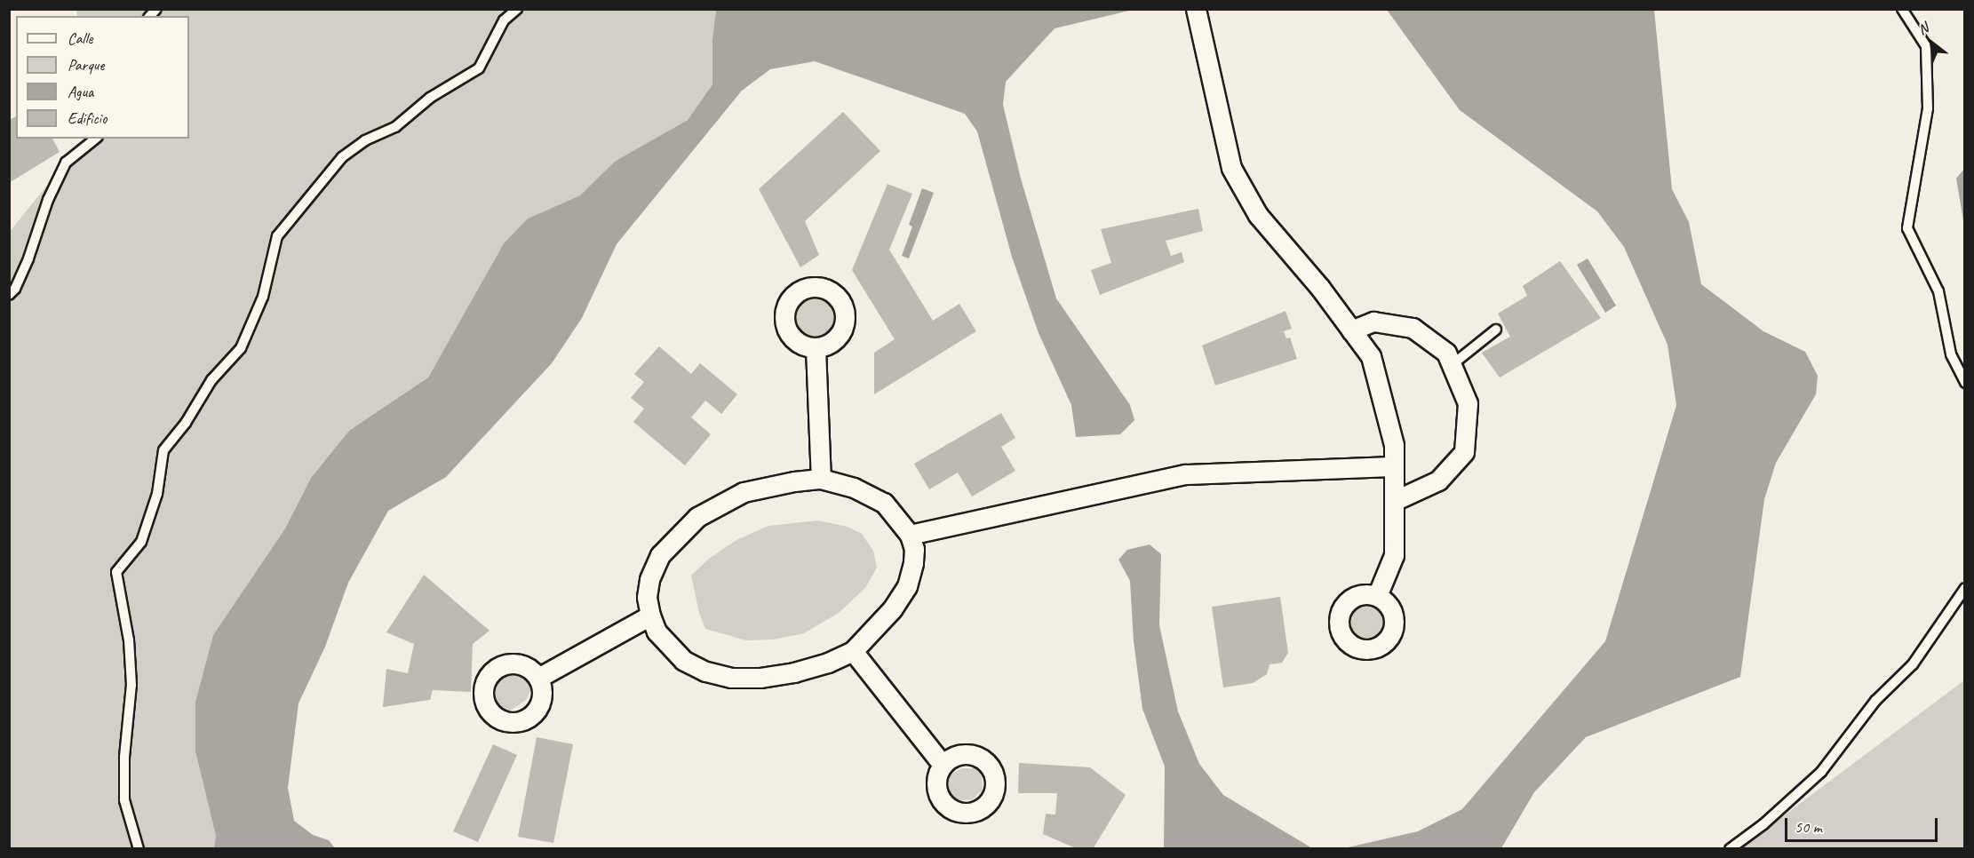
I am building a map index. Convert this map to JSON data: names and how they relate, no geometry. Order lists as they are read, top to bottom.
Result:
{
  "legend": [
    "Calle",
    "Parque",
    "Agua",
    "Edificio"
  ],
  "scale_bar": "50 m",
  "north": "top left"
}
